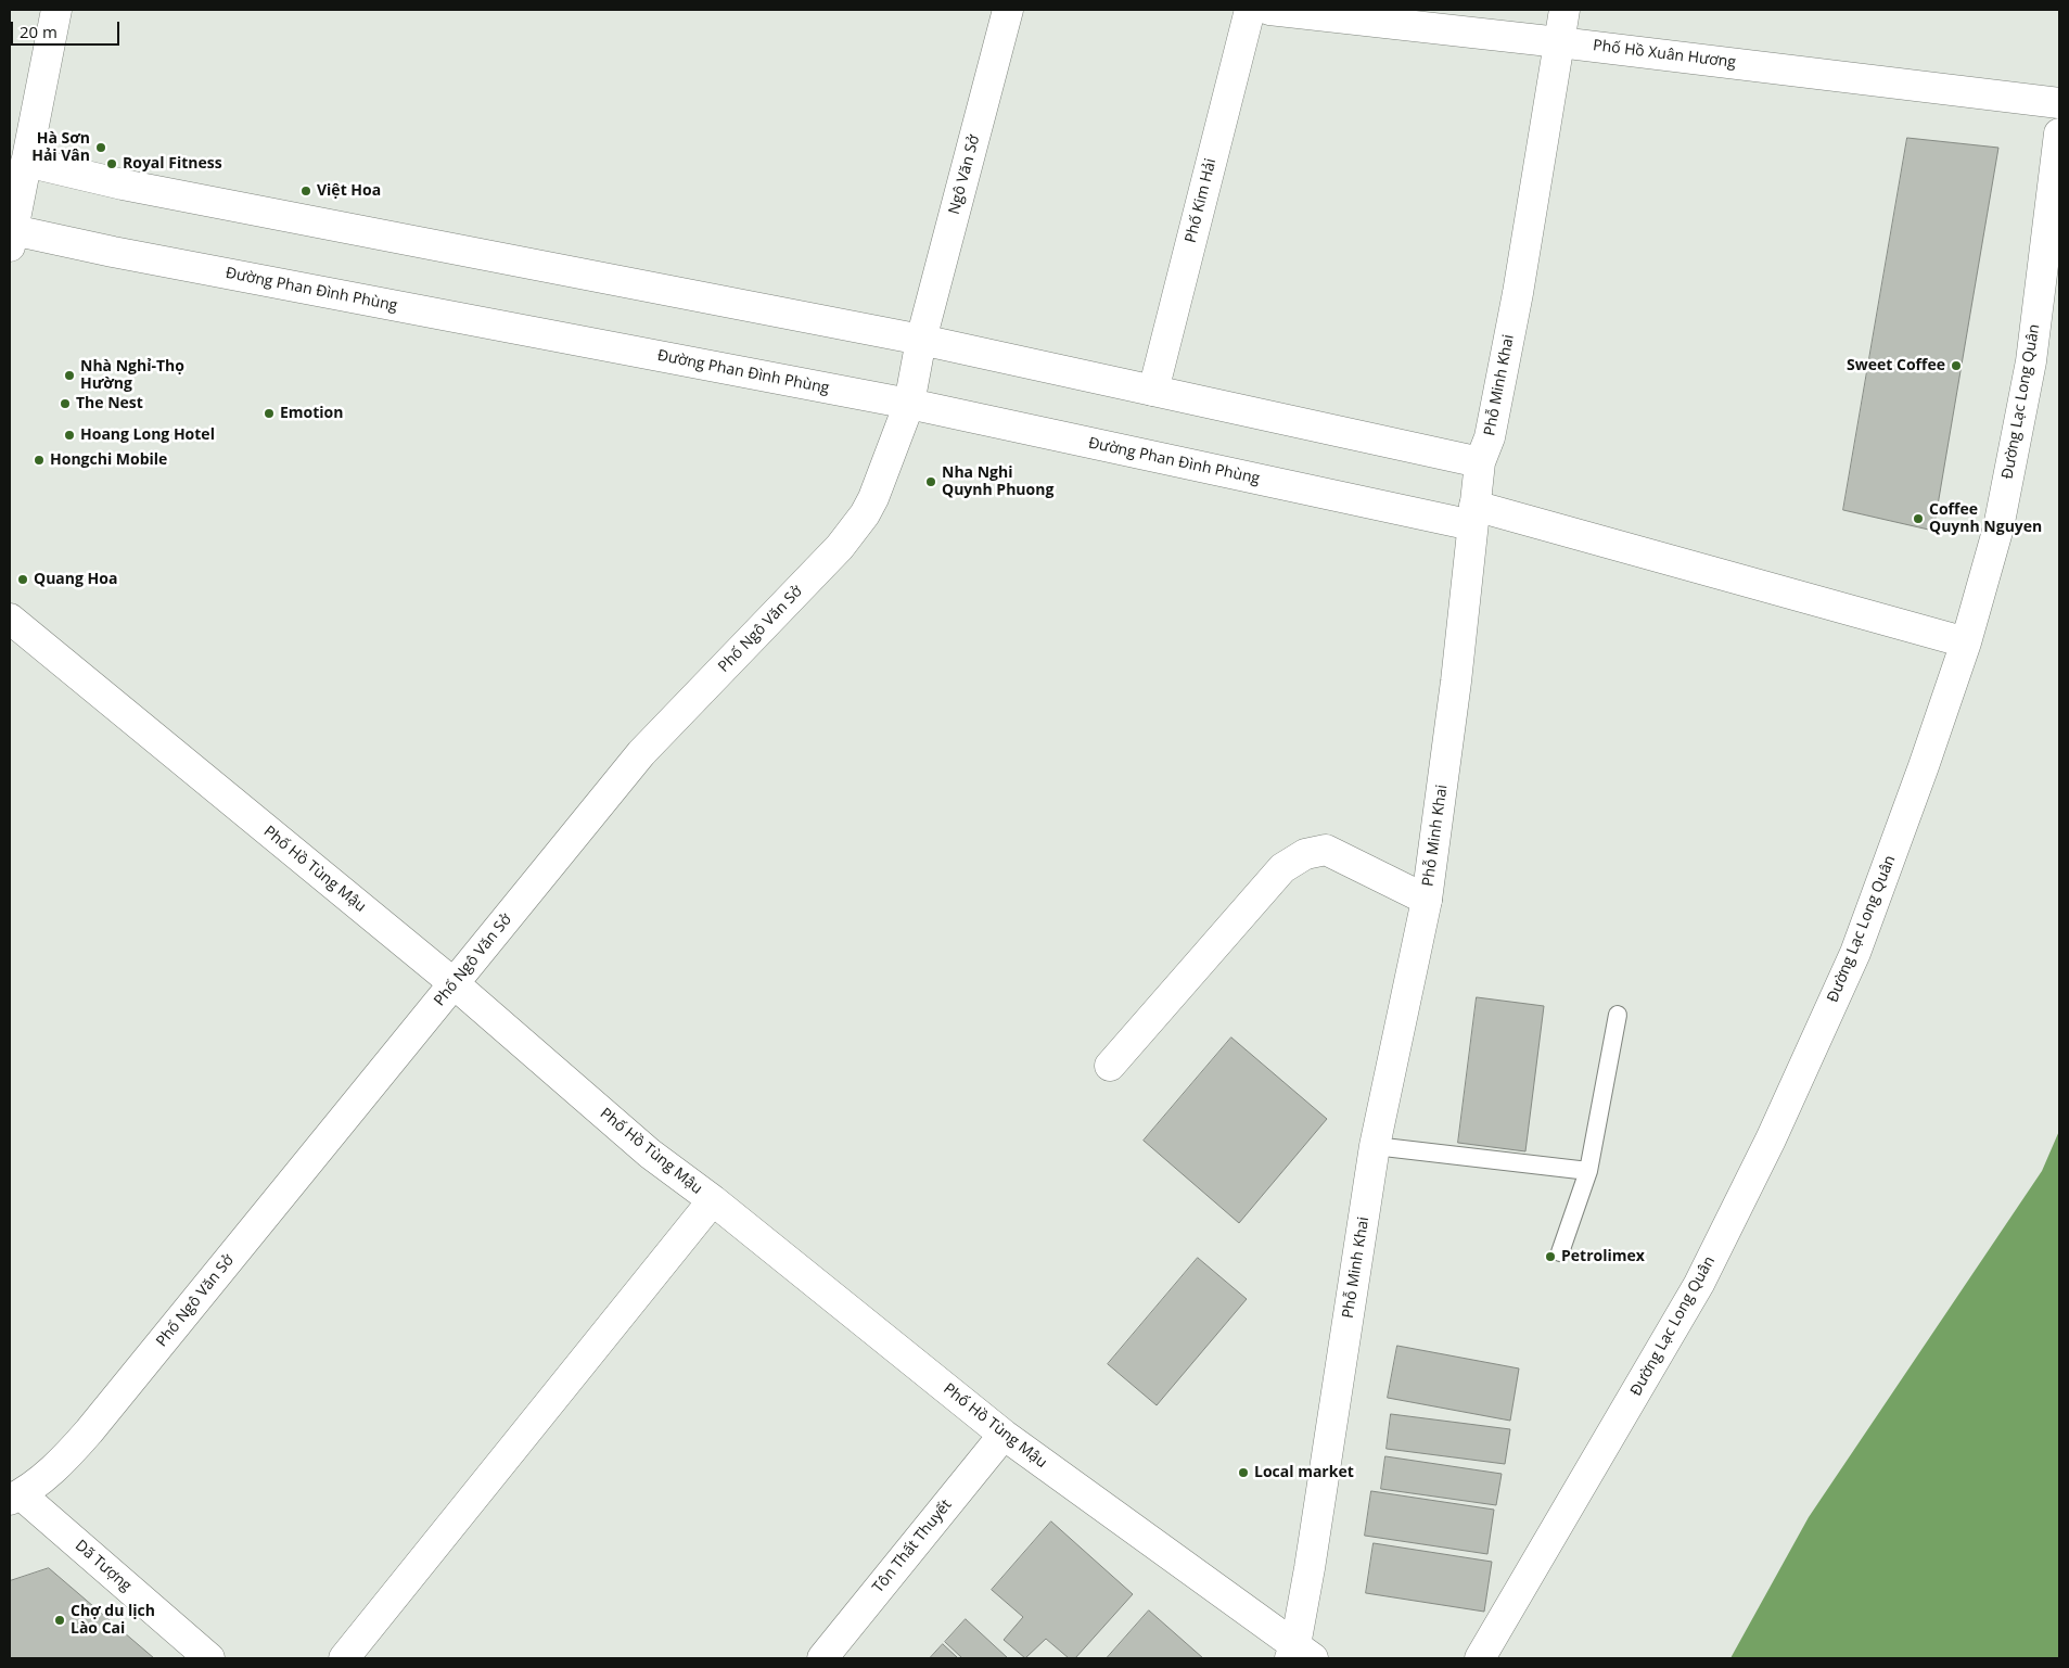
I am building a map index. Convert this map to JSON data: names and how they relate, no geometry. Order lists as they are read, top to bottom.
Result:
{
  "streets": {
    "street": [
      "Phố Hồ Xuân Hương",
      "Ngô Văn Sở",
      "Phố Kim Hải",
      "Đường Phan Đình Phùng",
      "Phỗ Minh Khai",
      "Đường Lạc Long Quân",
      "Phố Ngô Văn Sở",
      "Phố Hồ Tùng Mậu",
      "Tôn Thất Thuyết",
      "Dã Tượng"
    ]
  },
  "crossings": [
    ["Phố Hồ Xuân Hương", "Phỗ Minh Khai"],
    ["Ngô Văn Sở", "Đường Phan Đình Phùng"],
    ["Ngô Văn Sở", "Phố Ngô Văn Sở"],
    ["Đường Phan Đình Phùng", "Phỗ Minh Khai"],
    ["Đường Phan Đình Phùng", "Đường Lạc Long Quân"],
    ["Đường Phan Đình Phùng", "Phố Ngô Văn Sở"],
    ["Phỗ Minh Khai", "Phố Hồ Tùng Mậu"],
    ["Phố Ngô Văn Sở", "Phố Hồ Tùng Mậu"],
    ["Phố Ngô Văn Sở", "Dã Tượng"],
    ["Phố Hồ Tùng Mậu", "Tôn Thất Thuyết"]
  ],
  "places": [
    "Hà Sơn Hải Vân",
    "Royal Fitness",
    "Việt Hoa",
    "Sweet Coffee",
    "Nhà Nghỉ-Thọ Hường",
    "The Nest",
    "Emotion",
    "Hoang Long Hotel",
    "Hongchi Mobile",
    "Nha Nghi Quynh Phuong",
    "Coffee Quynh Nguyen",
    "Quang Hoa",
    "Petrolimex",
    "Local market",
    "Chợ du lịch Lào Cai"
  ],
  "scale_bar": "20 m"
}
